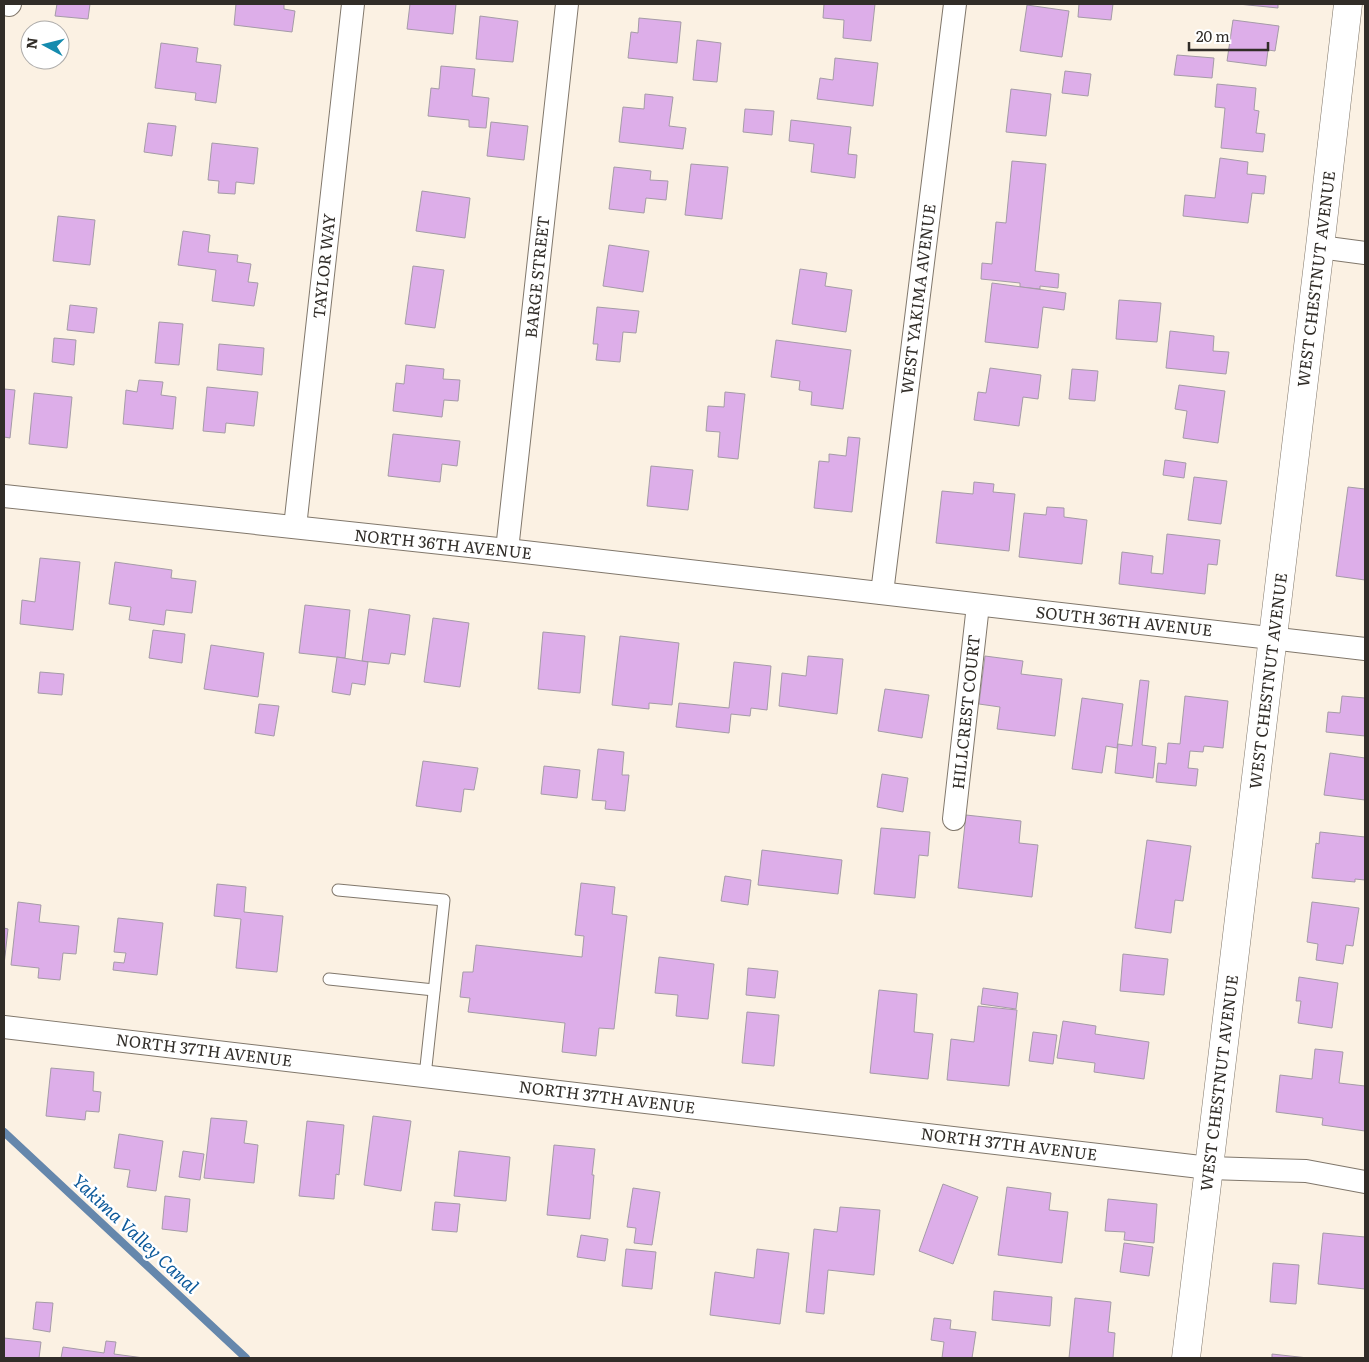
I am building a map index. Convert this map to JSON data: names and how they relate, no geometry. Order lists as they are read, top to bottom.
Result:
{
  "streets": {
    "street": [
      "TAYLOR WAY",
      "BARGE STREET",
      "WEST CHESTNUT AVENUE",
      "WEST YAKIMA AVENUE",
      "NORTH 36TH AVENUE",
      "SOUTH 36TH AVENUE",
      "HILLCREST COURT",
      "NORTH 37TH AVENUE"
    ]
  },
  "crossings": [
    ["TAYLOR WAY", "NORTH 36TH AVENUE"],
    ["BARGE STREET", "NORTH 36TH AVENUE"],
    ["WEST CHESTNUT AVENUE", "SOUTH 36TH AVENUE"],
    ["WEST CHESTNUT AVENUE", "NORTH 37TH AVENUE"],
    ["WEST YAKIMA AVENUE", "NORTH 36TH AVENUE"],
    ["WEST YAKIMA AVENUE", "SOUTH 36TH AVENUE"],
    ["NORTH 36TH AVENUE", "SOUTH 36TH AVENUE"],
    ["SOUTH 36TH AVENUE", "HILLCREST COURT"]
  ],
  "water": ["Yakima Valley Canal"],
  "scale_bar": "20 m",
  "north": "left"
}
